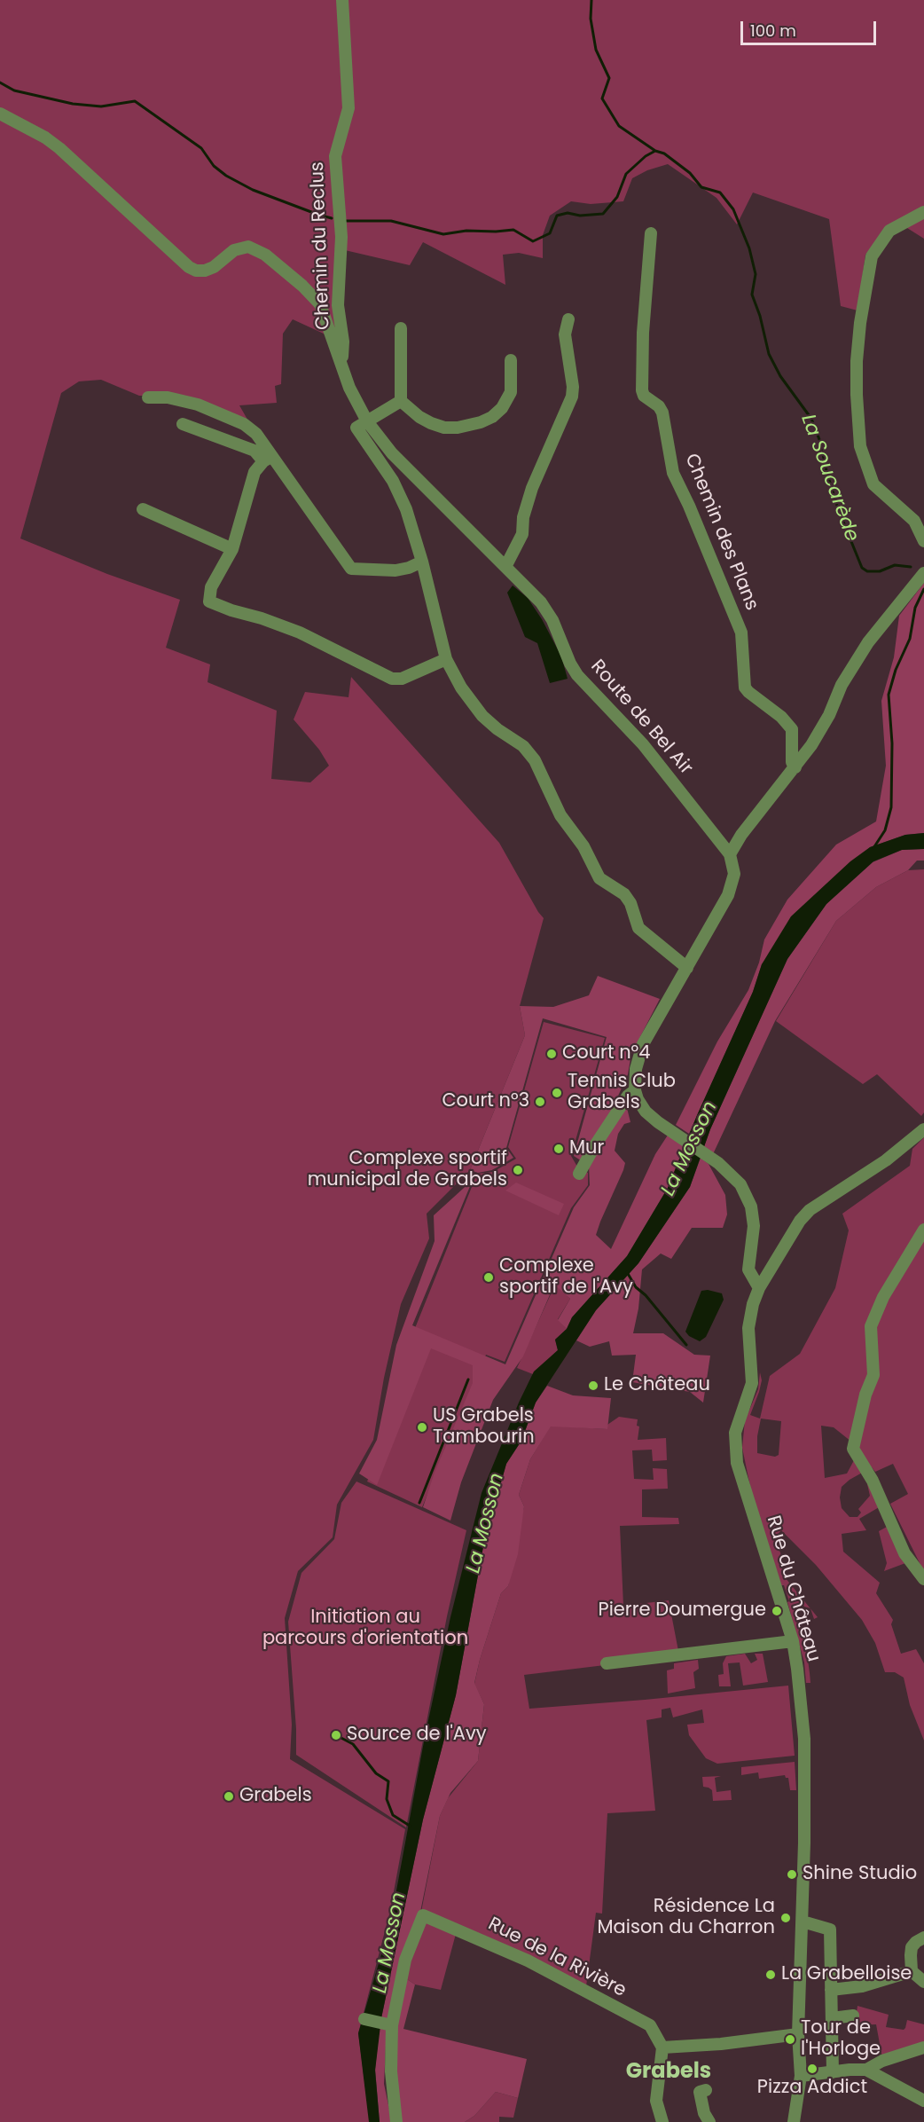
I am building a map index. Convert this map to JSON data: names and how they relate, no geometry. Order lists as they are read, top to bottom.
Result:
{
  "streets": {
    "street": [
      "Chemin du Reclus",
      "Chemin des Plans",
      "Route de Bel Air",
      "Rue du Château",
      "Rue de la Rivière"
    ]
  },
  "crossings": [
    ["Chemin du Reclus", "Route de Bel Air"]
  ],
  "districts": ["Grabels"],
  "water": ["La Soucarède", "La Mosson"],
  "parks": ["Initiation au parcours d'orientation"],
  "places": [
    "Court n°4",
    "Tennis Club Grabels",
    "Court n°3",
    "Mur",
    "Complexe sportif municipal de Grabels",
    "Complexe sportif de l'Avy",
    "Le Château",
    "US Grabels Tambourin",
    "Pierre Doumergue",
    "Source de l'Avy",
    "Grabels",
    "Shine Studio",
    "Résidence La Maison du Charron",
    "La Grabelloise",
    "Tour de l'Horloge",
    "Pizza Addict"
  ],
  "scale_bar": "100 m"
}
